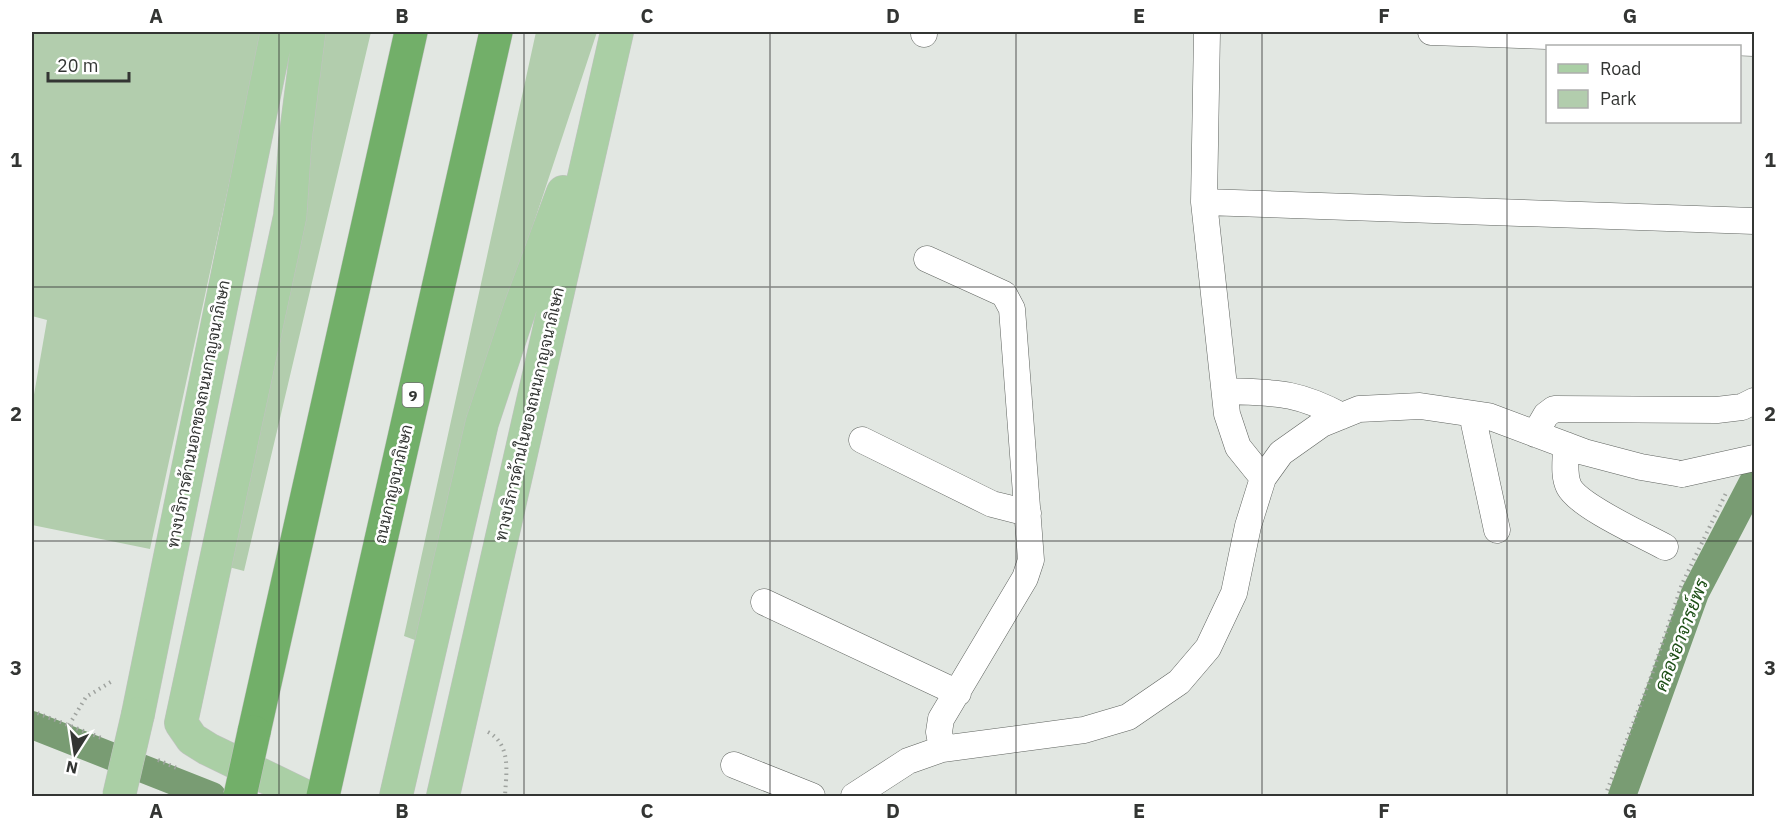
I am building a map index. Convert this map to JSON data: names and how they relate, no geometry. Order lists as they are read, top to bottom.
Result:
{
  "streets": {
    "highway": ["9", "ถนนกาญจนาภิเษก"],
    "main road": ["ทางบริการด้านนอกของถนนกาญจนาภิเษก", "ทางบริการด้านในของถนนกาญจนาภิเษก"]
  },
  "water": ["คลองอาจารย์พร"],
  "legend": ["Road", "Park"],
  "scale_bar": "20 m",
  "north": "bottom",
  "grid": {
    "columns": [
      "A",
      "B",
      "C",
      "D",
      "E",
      "F",
      "G"
    ],
    "rows": ["1", "2", "3"]
  }
}
